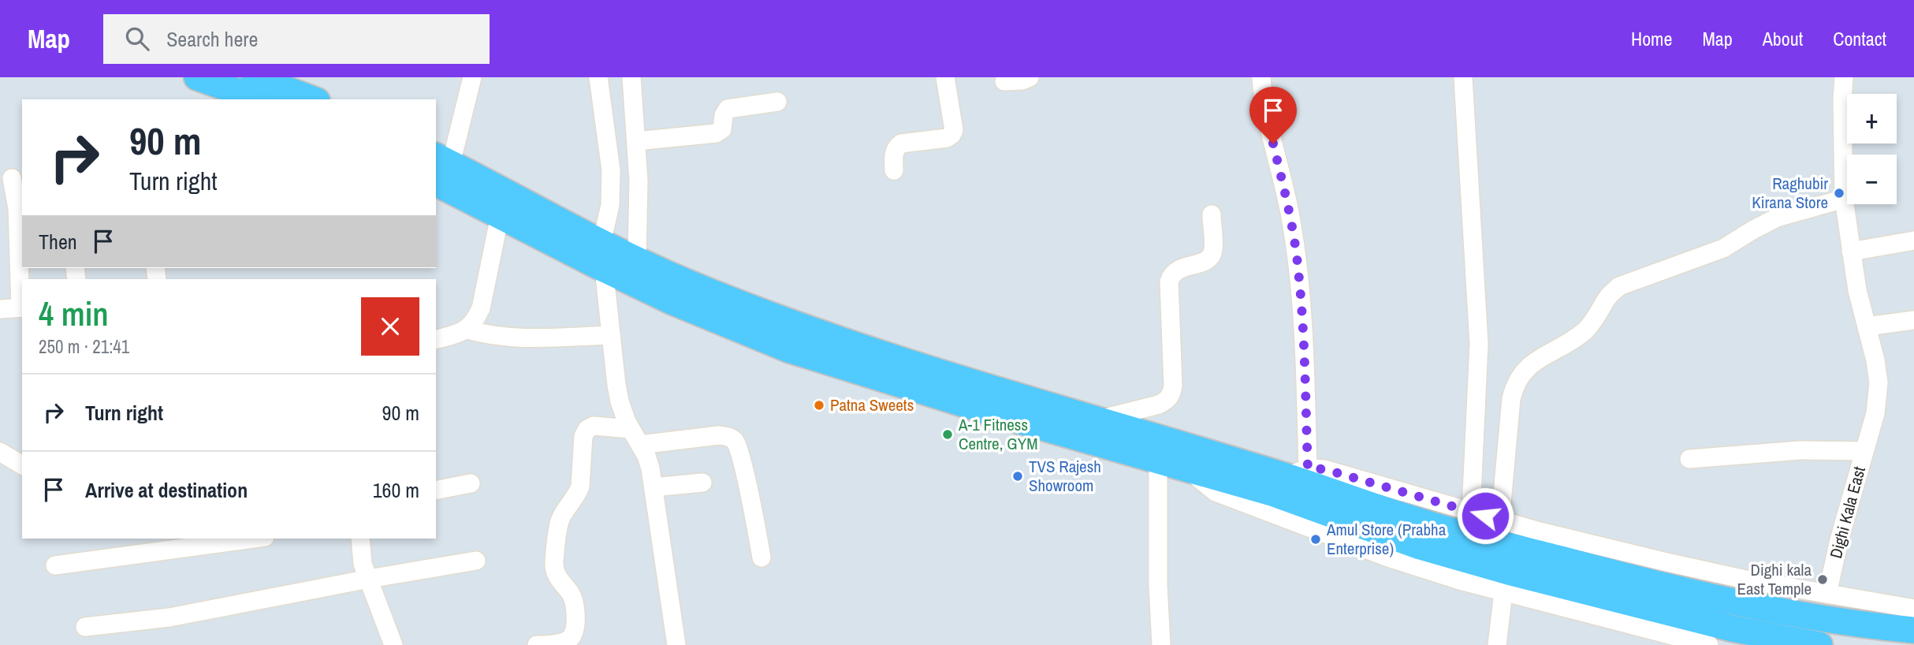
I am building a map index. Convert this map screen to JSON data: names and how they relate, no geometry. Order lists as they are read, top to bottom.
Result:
{
  "streets": {
    "street": ["Dighi Kala East"]
  },
  "places": [
    "Raghubir Kirana Store",
    "Patna Sweets",
    "A-1 Fitness Centre, GYM",
    "TVS Rajesh Showroom",
    "Amul Store (Prabha Enterprise)",
    "Dighi kala East Temple"
  ],
  "page": {
    "header": "Map",
    "search": "Search here",
    "nav": [
      "Home",
      "Map",
      "About",
      "Contact"
    ],
    "map_buttons": ["+", "−"],
    "turn": ["90 m", "Turn right"],
    "then": "Then",
    "heading": ["4 min", "250 m · 21:41"],
    "list": [
      {
        "name": "Turn right",
        "value": "90 m"
      },
      {
        "name": "Arrive at destination",
        "value": "160 m"
      }
    ]
  }
}
